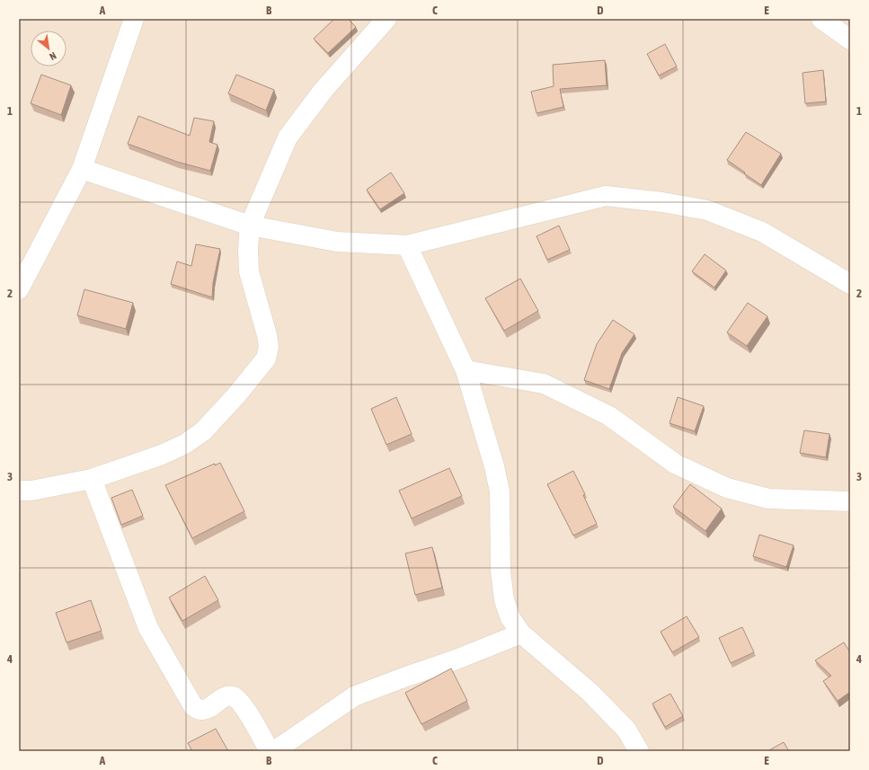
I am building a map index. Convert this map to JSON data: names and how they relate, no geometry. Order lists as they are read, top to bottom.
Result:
{
  "north": "bottom right",
  "grid": {
    "columns": [
      "A",
      "B",
      "C",
      "D",
      "E"
    ],
    "rows": [
      "1",
      "2",
      "3",
      "4"
    ]
  }
}
